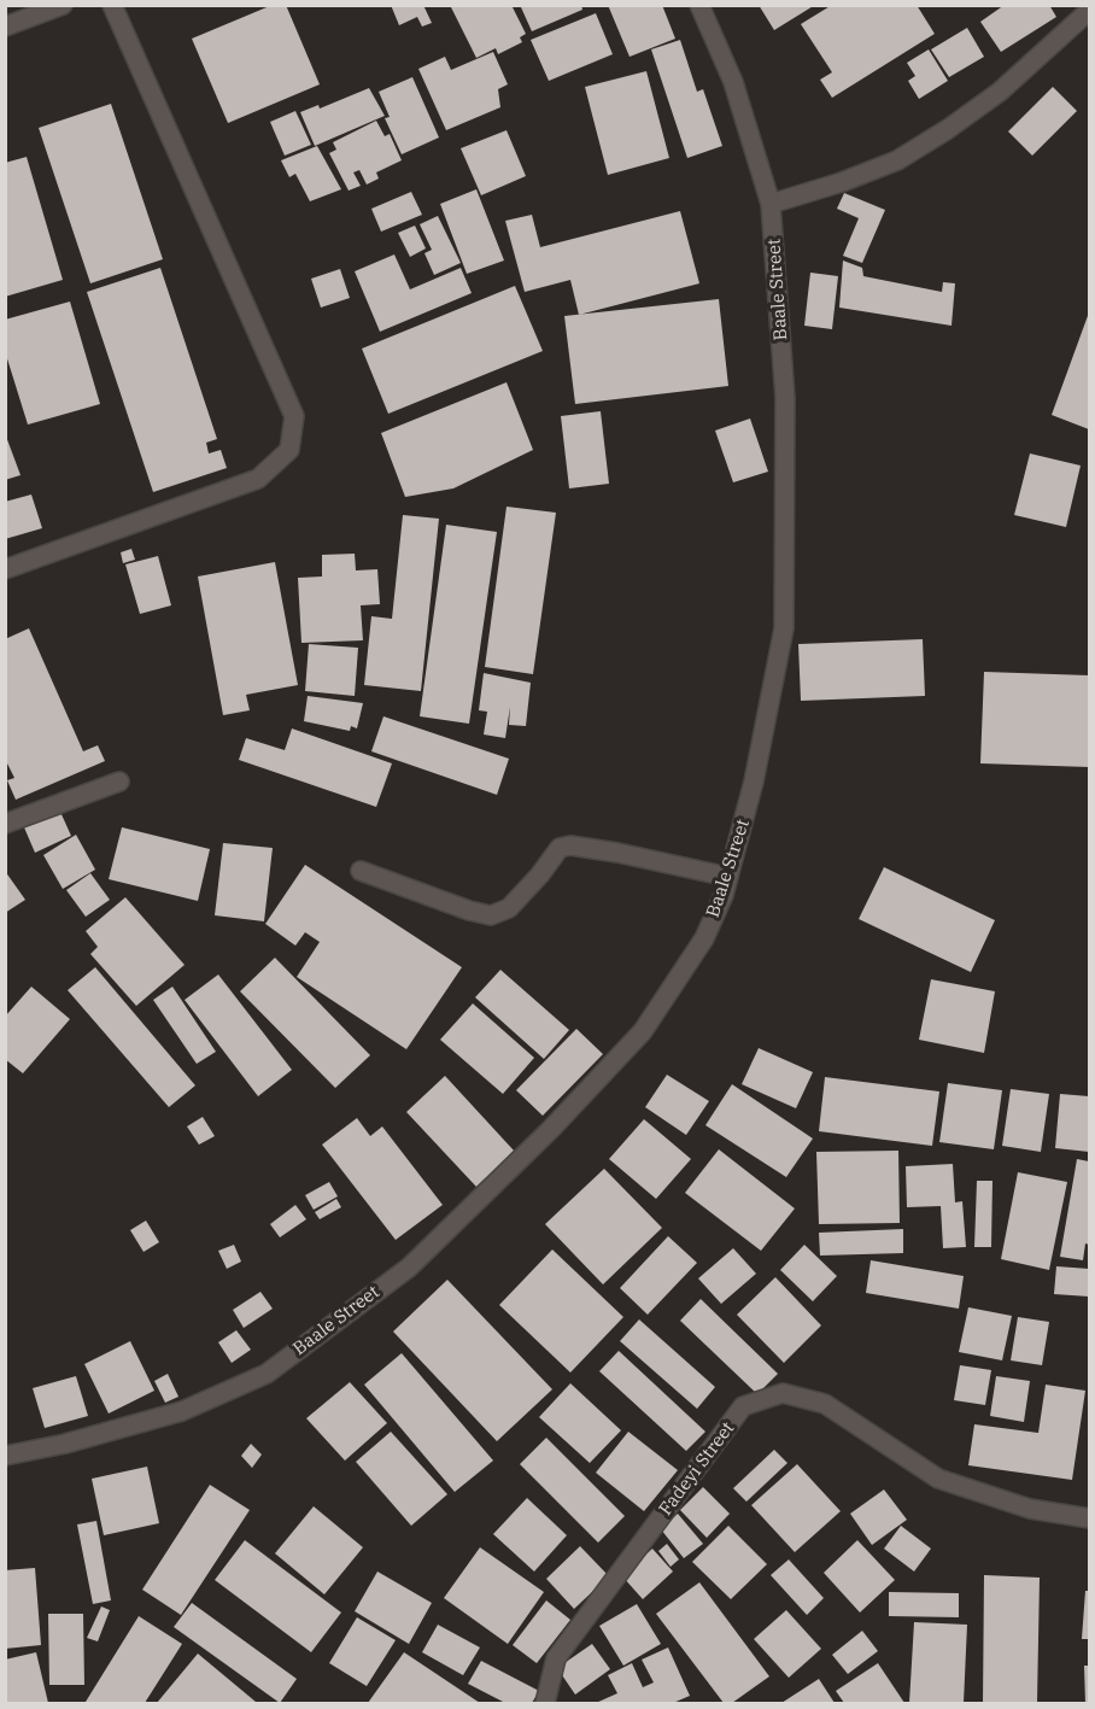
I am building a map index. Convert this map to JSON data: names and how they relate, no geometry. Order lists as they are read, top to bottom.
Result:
{
  "streets": {
    "street": ["Baale Street", "Fadeyi Street"]
  }
}
